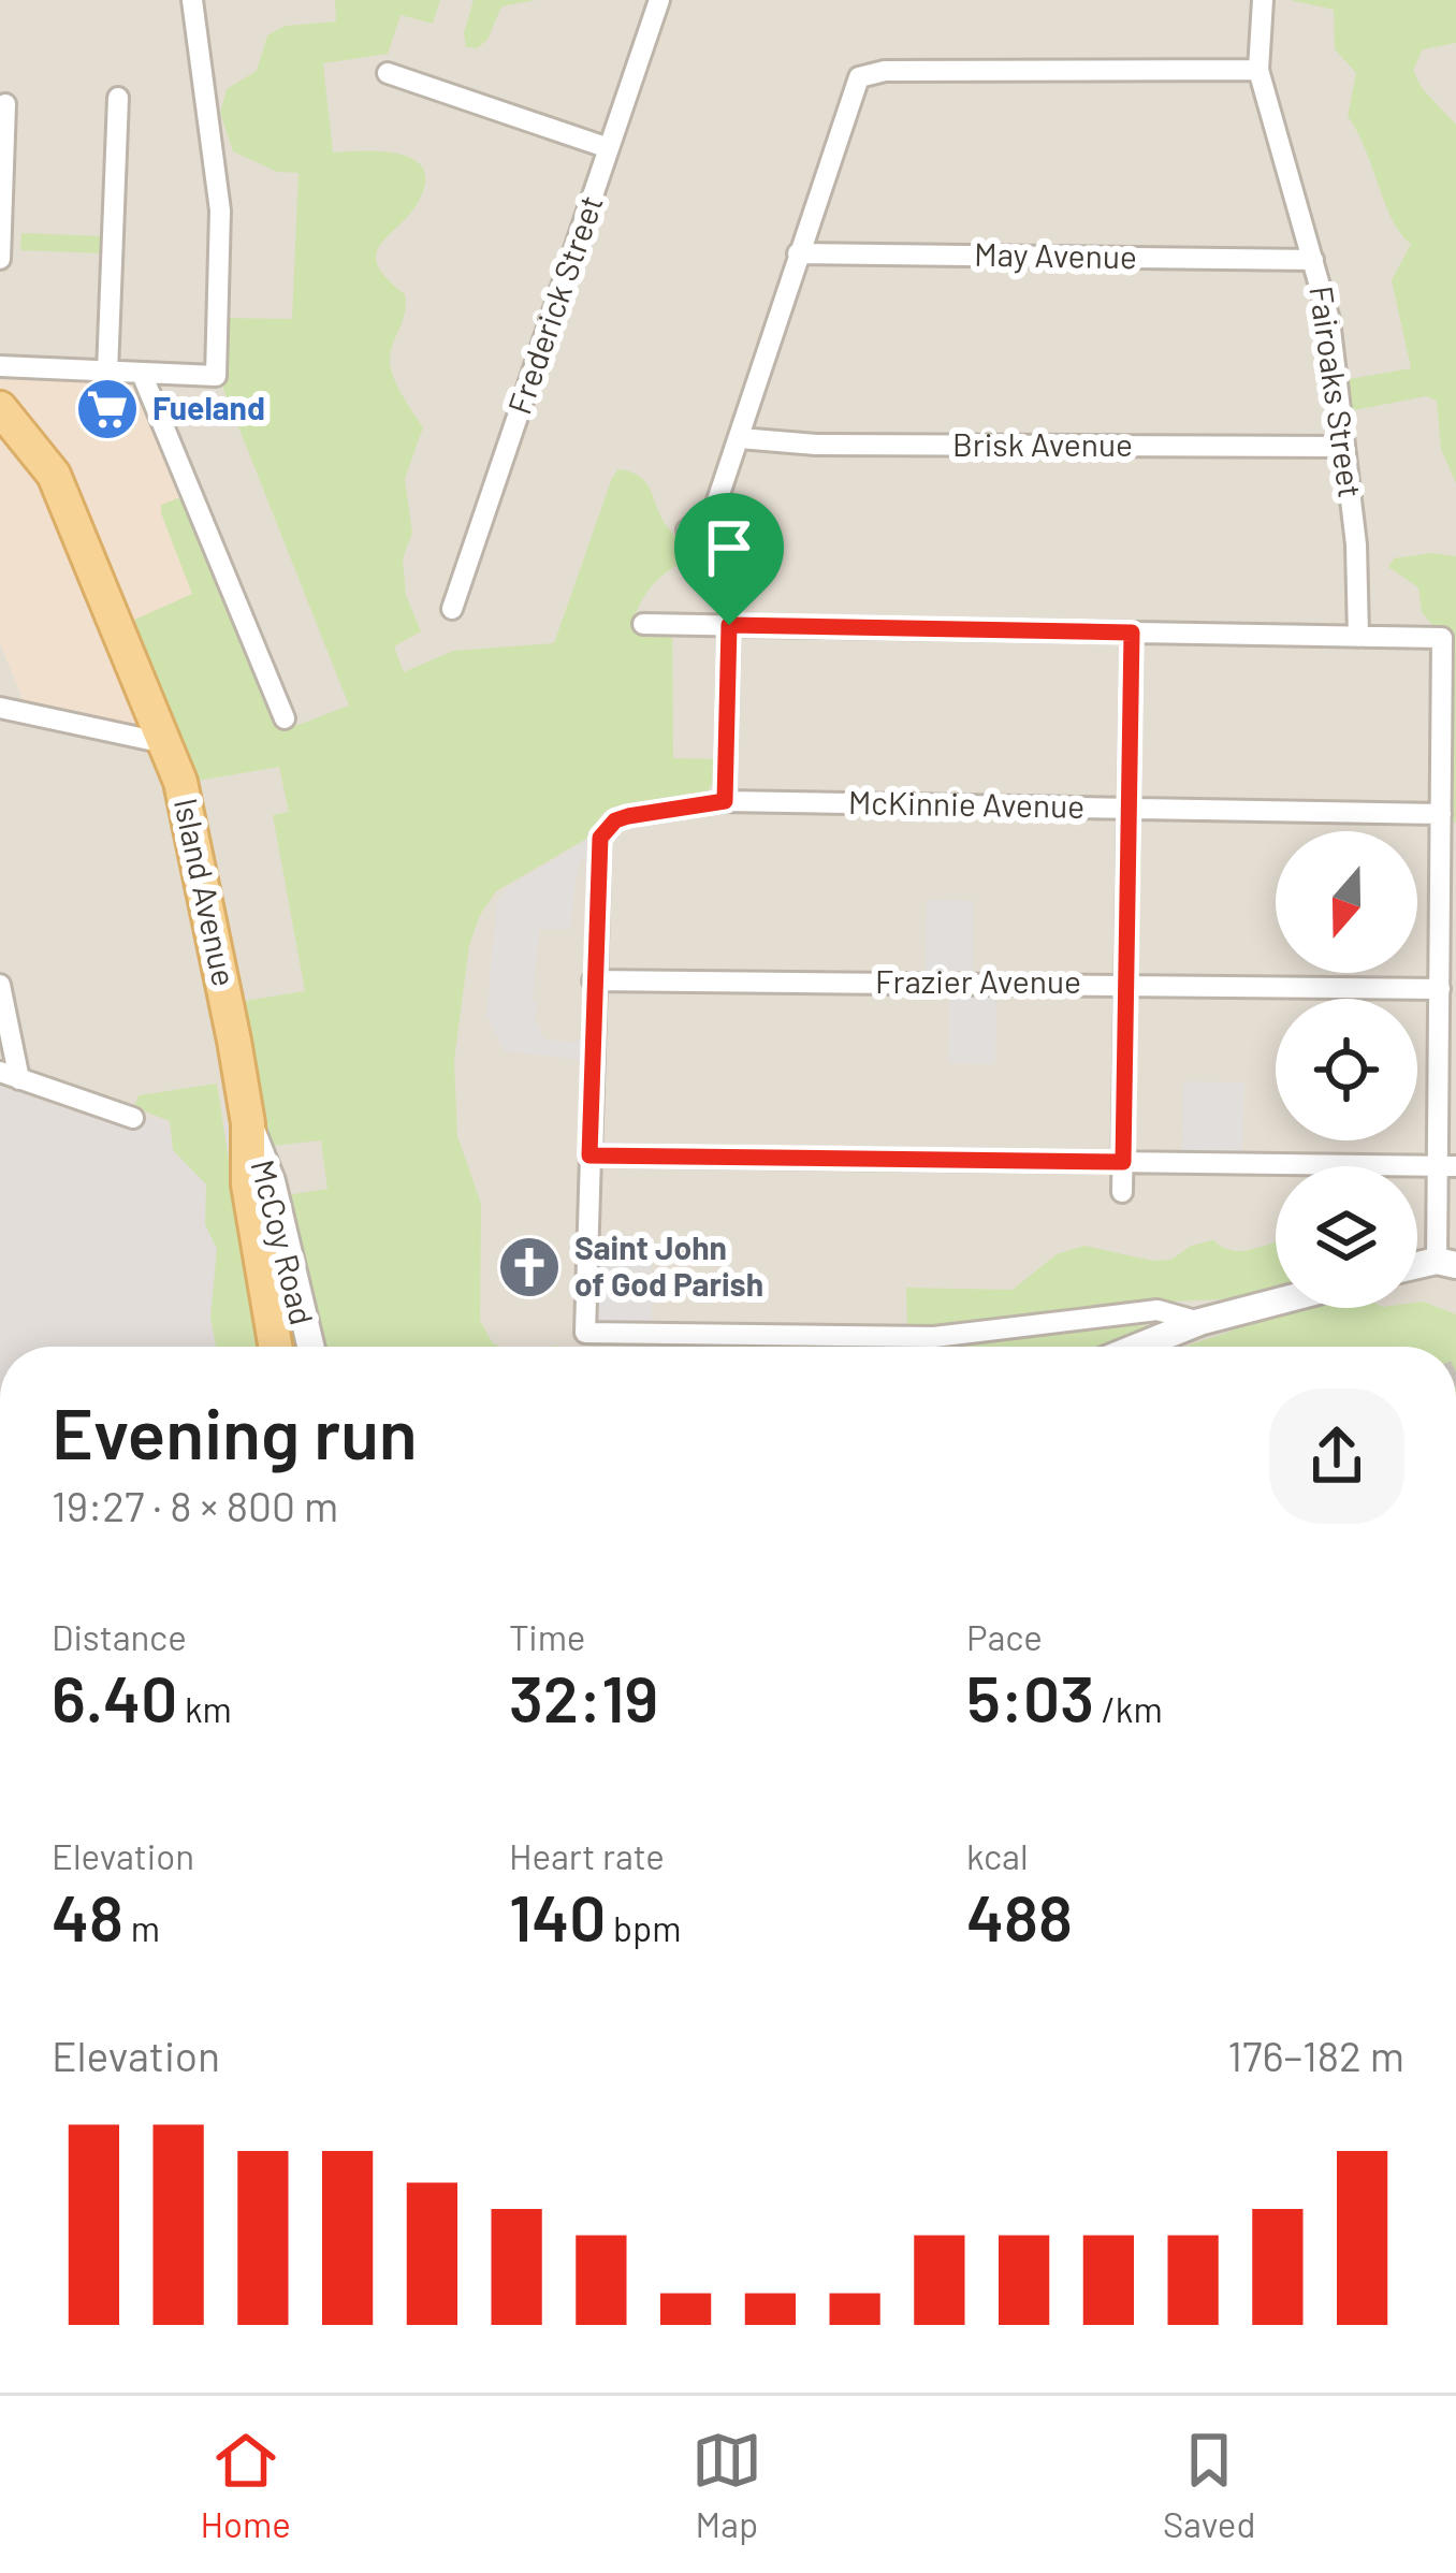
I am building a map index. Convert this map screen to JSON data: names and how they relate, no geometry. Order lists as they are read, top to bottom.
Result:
{
  "streets": {
    "main road": ["Island Avenue"],
    "street": [
      "May Avenue",
      "Frederick Street",
      "Fairoaks Street",
      "Brisk Avenue",
      "McKinnie Avenue",
      "Frazier Avenue",
      "McCoy Road"
    ]
  },
  "crossings": [
    ["May Avenue", "Fairoaks Street"],
    ["Fairoaks Street", "Brisk Avenue"],
    ["McKinnie Avenue", "Frazier Avenue"],
    ["Island Avenue", "McCoy Road"]
  ],
  "places": {
    "supermarket": ["Fueland"],
    "church": ["Saint John of God Parish"]
  },
  "north": "bottom",
  "page": {
    "heading": ["Evening run", "19:27 · 8 × 800 m"],
    "stats": [
      ["Distance", "6.40 km"],
      ["Time", "32:19"],
      ["Pace", "5:03 /km"],
      ["Elevation", "48 m"],
      ["Heart rate", "140 bpm"],
      ["kcal", "488"]
    ],
    "chart": ["Elevation", "176–182 m"],
    "tabs": ["Home", "Map", "Saved"]
  }
}
